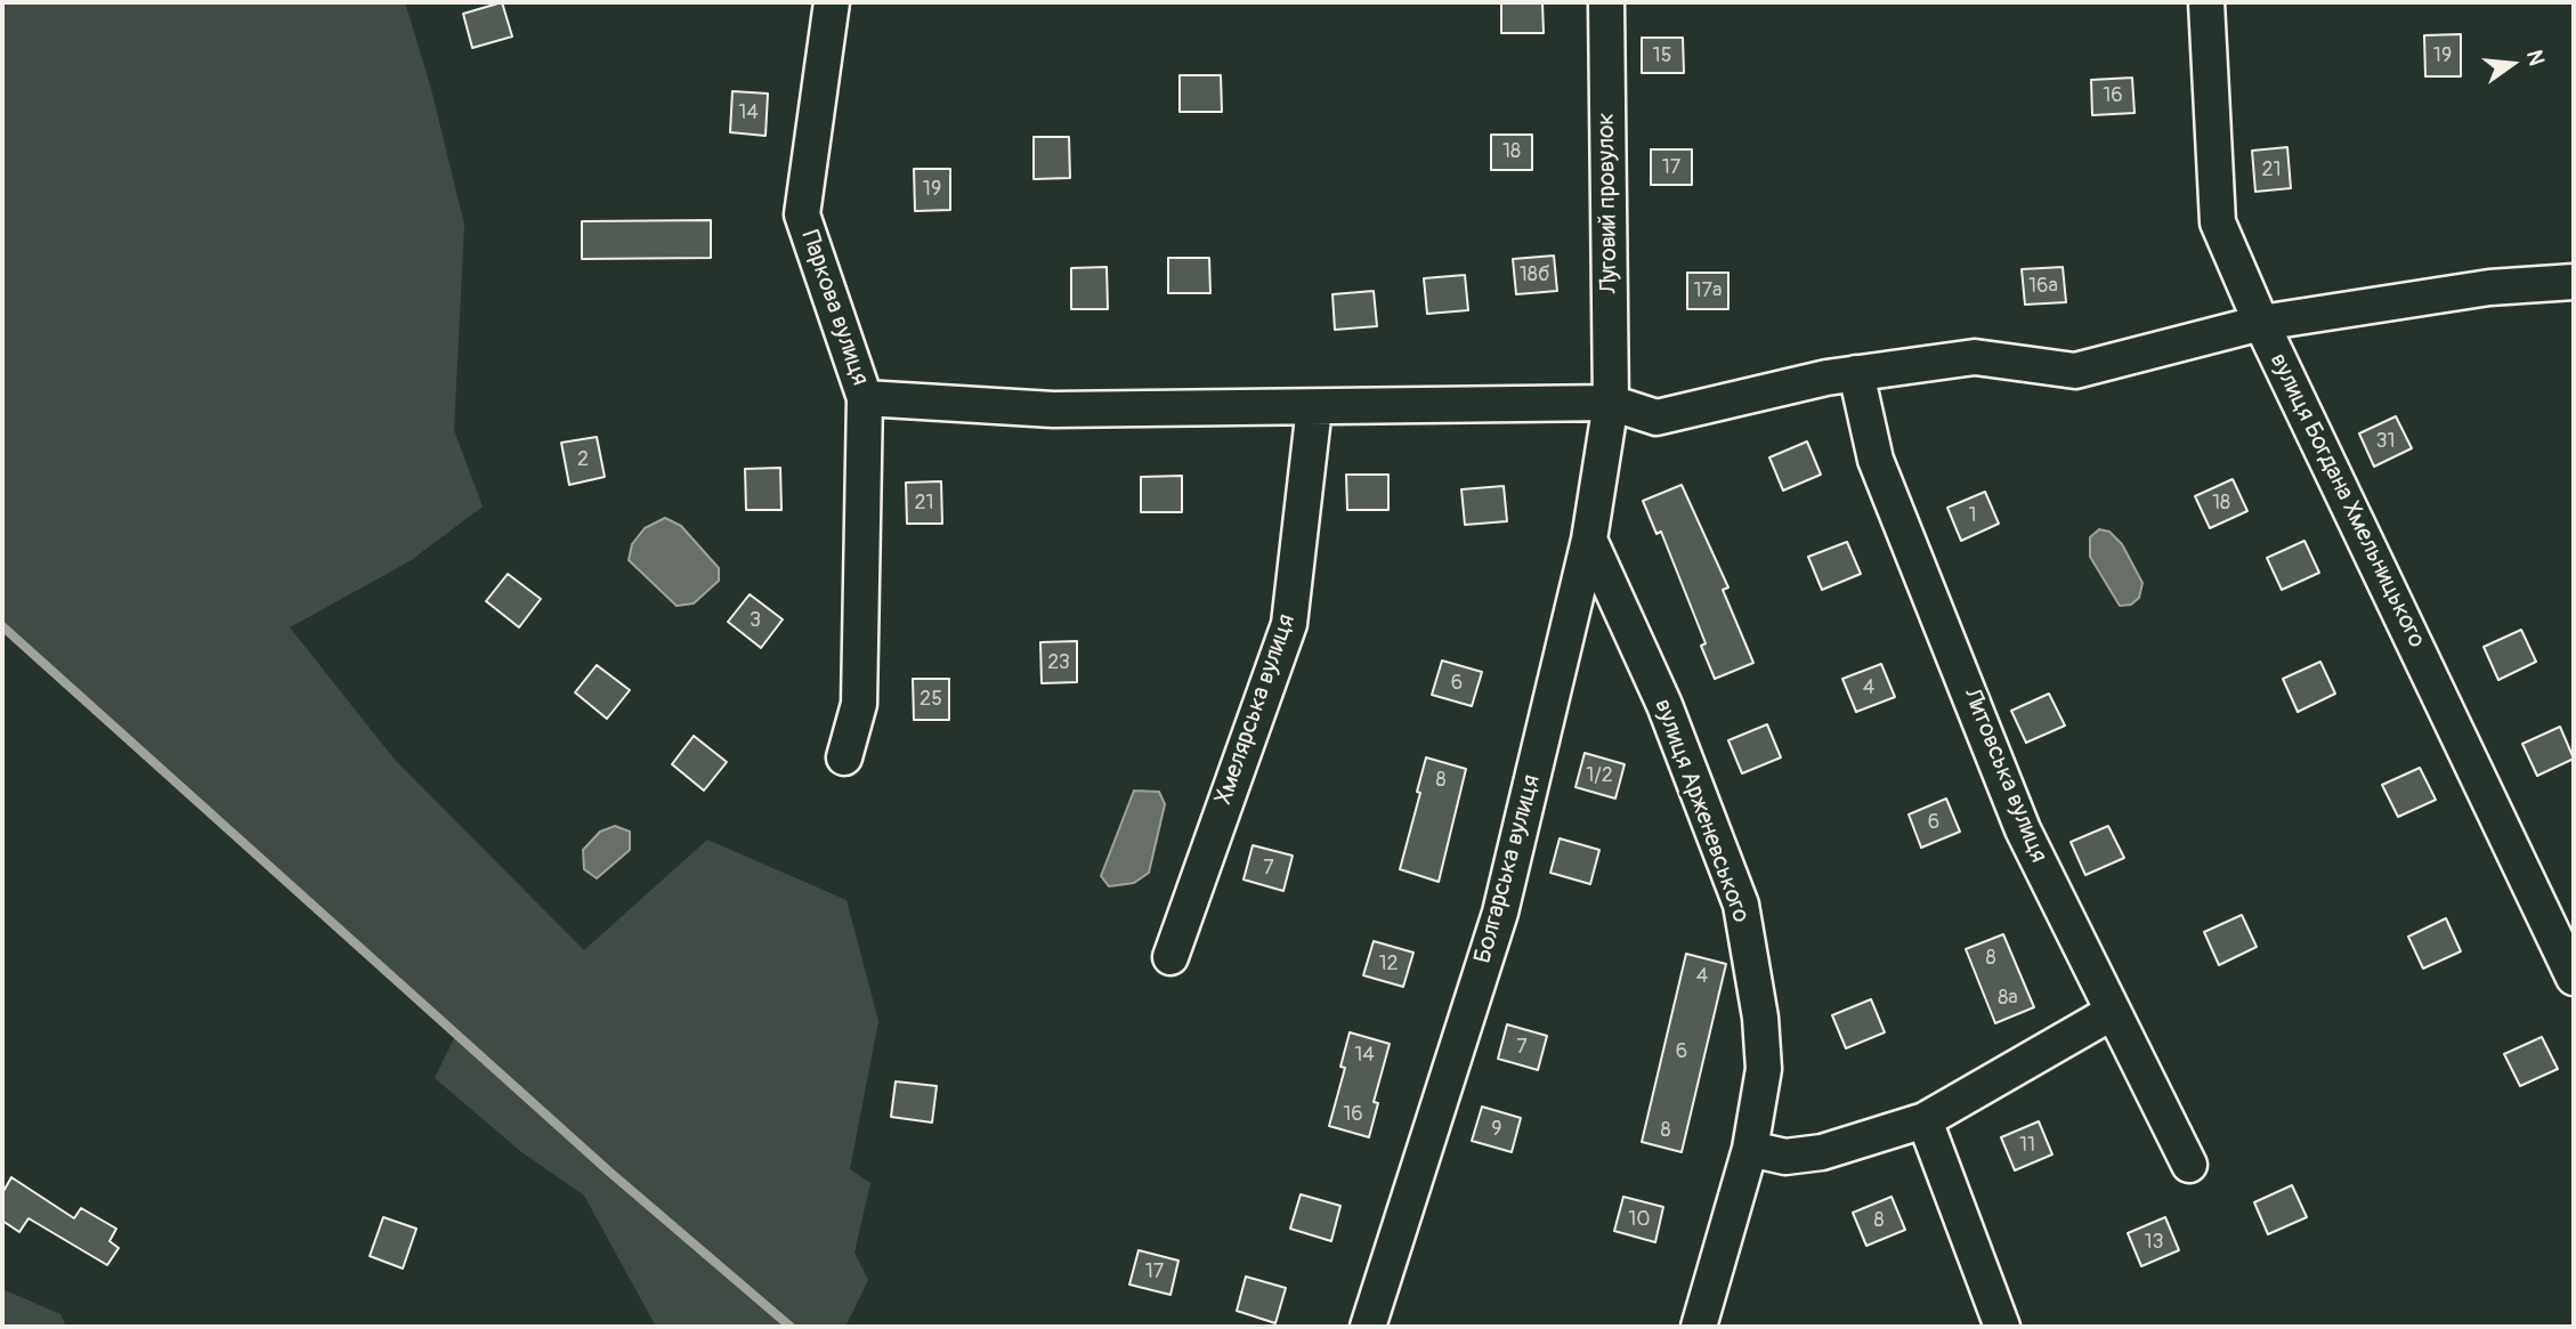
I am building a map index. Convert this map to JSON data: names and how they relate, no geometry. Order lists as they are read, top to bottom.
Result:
{
  "streets": {
    "street": [
      "Луговий провулок",
      "Паркова вулиця",
      "вулиця Богдана Хмельницького",
      "Хмелярська вулиця",
      "Литовська вулиця",
      "вулиця Арженевського",
      "Болгарська вулиця"
    ]
  },
  "crossings": [
    ["Луговий провулок", "Болгарська вулиця"],
    ["вулиця Арженевського", "Болгарська вулиця"]
  ],
  "house_numbers": [
    "15",
    "19",
    "16",
    "14",
    "18",
    "17",
    "21",
    "19",
    "18б",
    "16а",
    "17а",
    "31",
    "2",
    "21",
    "18",
    "1",
    "3",
    "23",
    "6",
    "4",
    "25",
    "1/2",
    "8",
    "6",
    "7",
    "8",
    "12",
    "4",
    "8а",
    "7",
    "6",
    "14",
    "16",
    "9",
    "8",
    "11",
    "10",
    "8",
    "13",
    "17"
  ],
  "north": "right"
}
